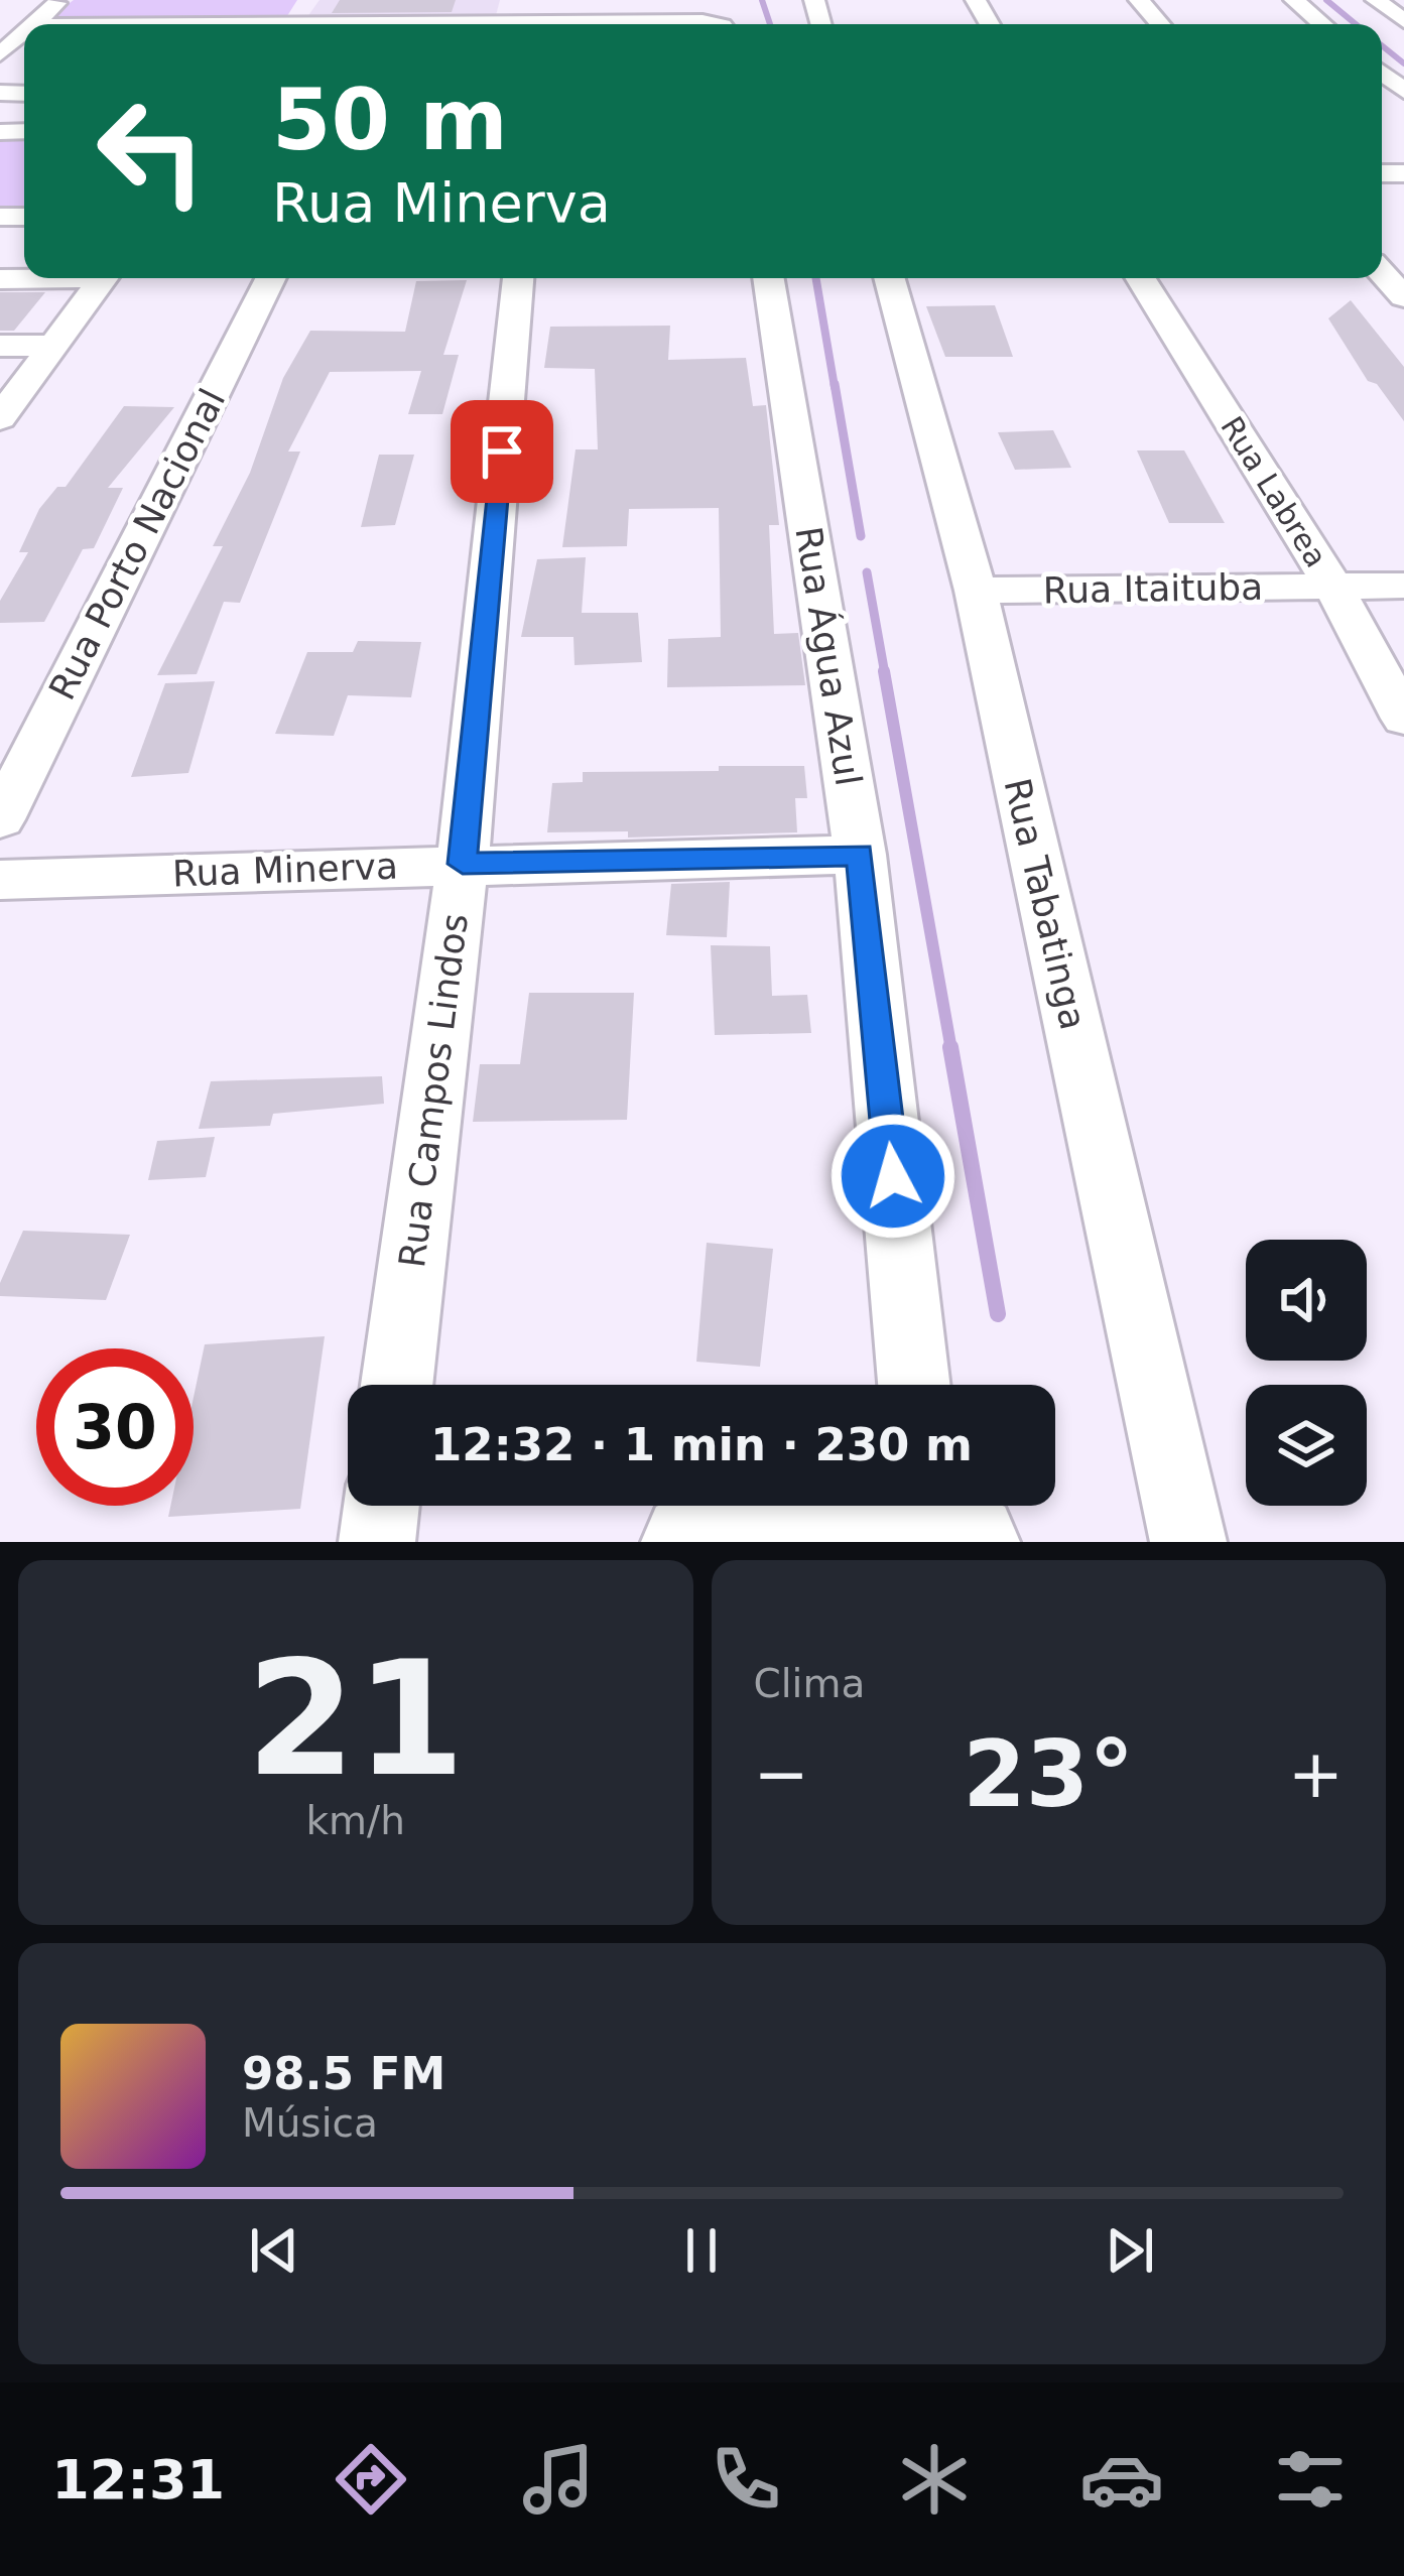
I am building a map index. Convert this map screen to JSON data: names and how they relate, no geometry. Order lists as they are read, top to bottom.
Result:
{
  "streets": {
    "street": [
      "Rua Labrea",
      "Rua Porto Nacional",
      "Rua Itaituba",
      "Rua Água Azul",
      "Rua Minerva",
      "Rua Tabatinga",
      "Rua Campos Lindos"
    ]
  },
  "crossings": [
    ["Rua Labrea", "Rua Itaituba"],
    ["Rua Itaituba", "Rua Tabatinga"],
    ["Rua Água Azul", "Rua Minerva"],
    ["Rua Minerva", "Rua Campos Lindos"]
  ],
  "page": {
    "turn": ["50 m", "Rua Minerva"],
    "limit": "30",
    "trip": "12:32 · 1 min · 230 m",
    "tile": [
      ["21", "km/h"],
      "Clima"
    ],
    "heat": ["−", "23°", "+"],
    "song": ["98.5 FM", "Música"],
    "tabs": "12:31"
  }
}
